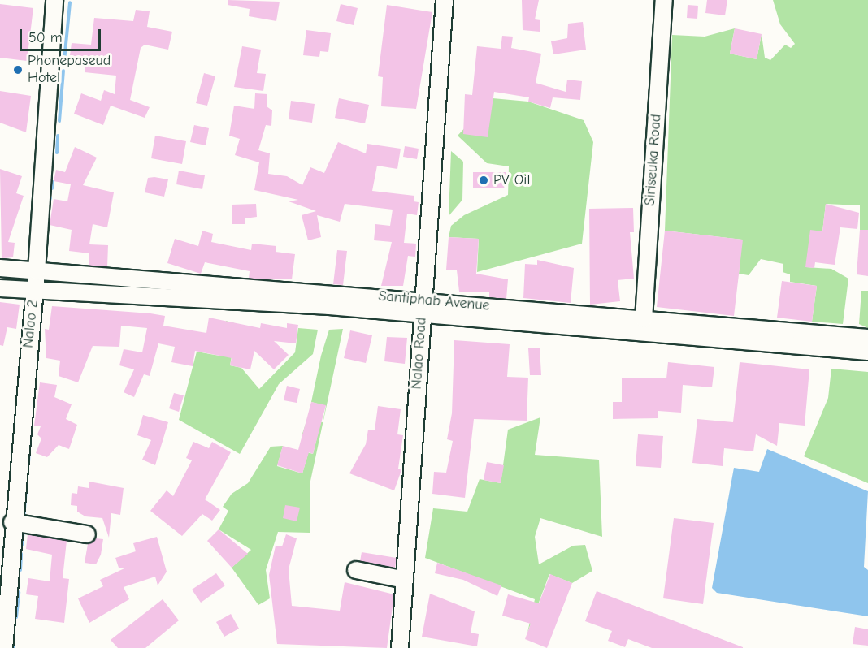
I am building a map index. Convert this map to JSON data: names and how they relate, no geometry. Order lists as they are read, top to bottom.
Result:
{
  "streets": {
    "street": [
      "Siriseuka Road",
      "Santiphab Avenue",
      "Nalao 2",
      "Nalao Road"
    ]
  },
  "crossings": [
    ["Siriseuka Road", "Santiphab Avenue"],
    ["Santiphab Avenue", "Nalao 2"],
    ["Santiphab Avenue", "Nalao Road"]
  ],
  "places": ["Phonepaseud Hotel", "PV Oil"],
  "scale_bar": "50 m"
}
